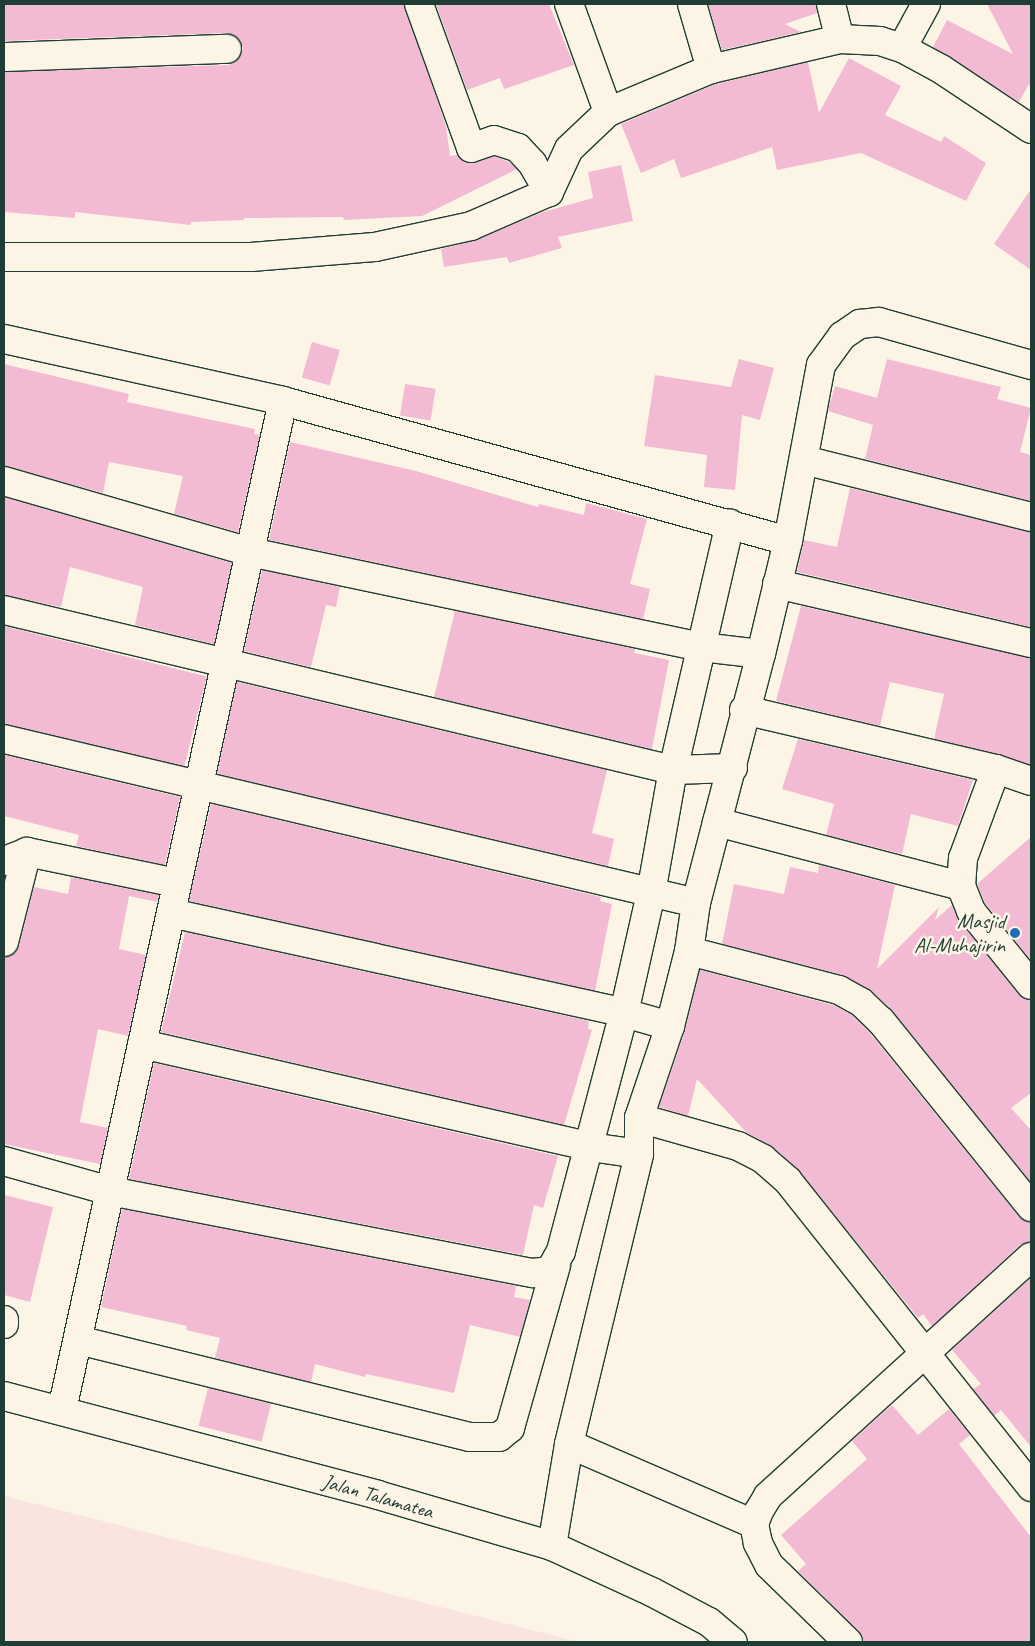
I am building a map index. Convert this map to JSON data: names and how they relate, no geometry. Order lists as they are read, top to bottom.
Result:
{
  "streets": {
    "street": ["Jalan Talamatea"]
  },
  "places": ["Masjid Al-Muhajirin"]
}
